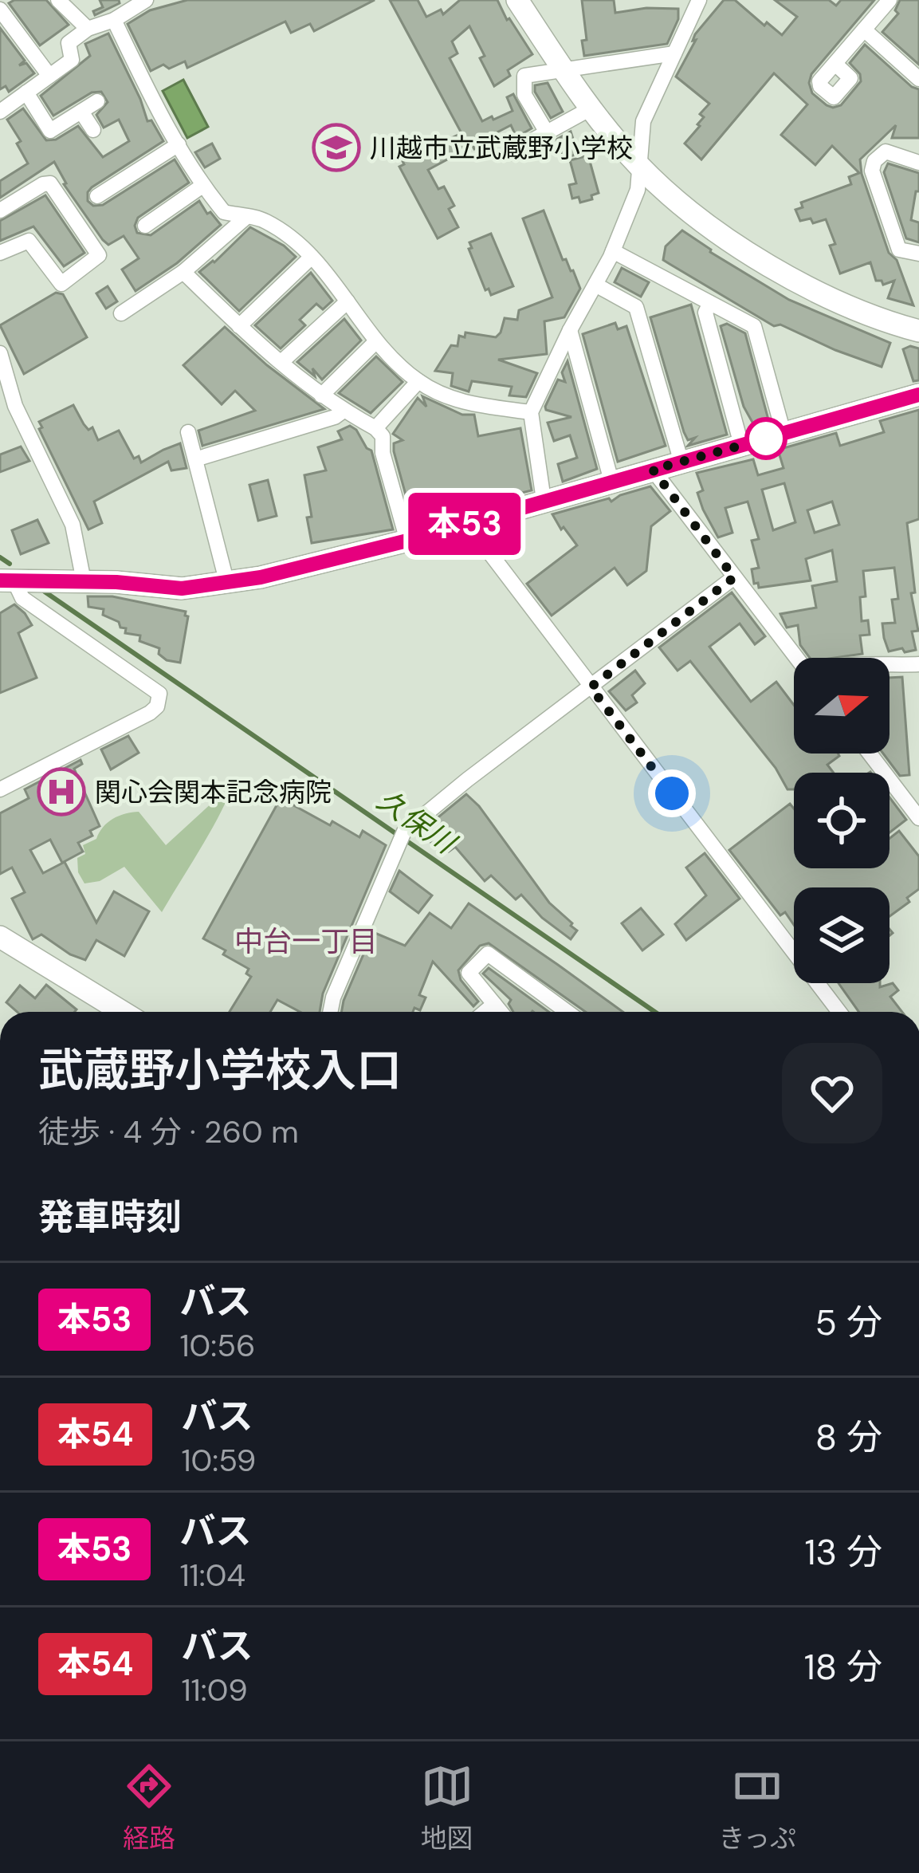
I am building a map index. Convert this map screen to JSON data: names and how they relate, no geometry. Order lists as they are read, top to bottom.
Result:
{
  "districts": ["中台一丁目"],
  "water": ["久保川"],
  "places": {
    "school or university": ["川越市立武蔵野小学校"],
    "hospital": ["関心会関本記念病院"]
  },
  "lines": ["bus line 本53"],
  "north": "right",
  "page": {
    "on_map": "本53",
    "heading": [
      ["武蔵野小学校入口", "徒歩 · 4 分 · 260 m"],
      "発車時刻"
    ],
    "list": [
      {
        "mark": "本53",
        "name": "バス",
        "note": "10:56",
        "value": "5 分"
      },
      {
        "mark": "本54",
        "name": "バス",
        "note": "10:59",
        "value": "8 分"
      },
      {
        "mark": "本53",
        "name": "バス",
        "note": "11:04",
        "value": "13 分"
      },
      {
        "mark": "本54",
        "name": "バス",
        "note": "11:09",
        "value": "18 分"
      }
    ],
    "tabs": ["経路", "地図", "きっぷ"]
  }
}
